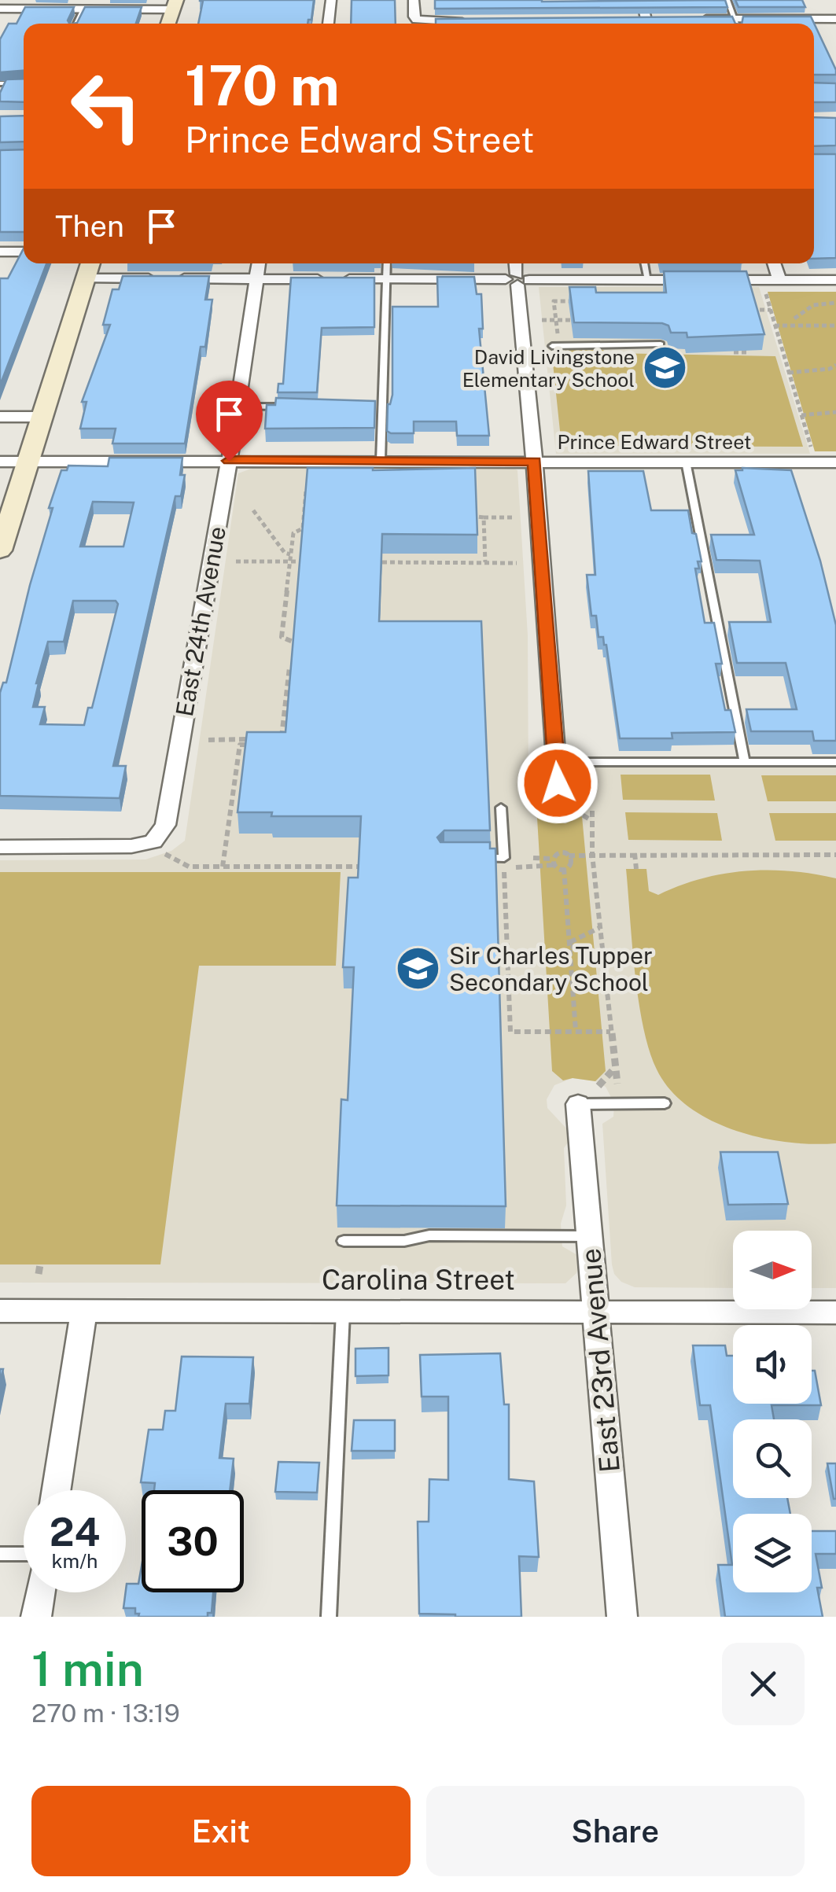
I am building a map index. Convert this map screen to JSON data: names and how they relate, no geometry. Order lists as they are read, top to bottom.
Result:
{
  "streets": {
    "street": [
      "Prince Edward Street",
      "East 24th Avenue",
      "Carolina Street",
      "East 23rd Avenue"
    ]
  },
  "crossings": [
    ["Prince Edward Street", "East 24th Avenue"],
    ["Carolina Street", "East 23rd Avenue"]
  ],
  "places": {
    "school or university": ["David Livingstone Elementary School", "Sir Charles Tupper Secondary School"]
  },
  "north": "right",
  "page": {
    "turn": ["170 m", "Prince Edward Street"],
    "then": "Then",
    "speed": "24 km/h",
    "limit": "30",
    "heading": ["1 min", "270 m · 13:19"],
    "buttons": ["Exit", "Share"]
  }
}
